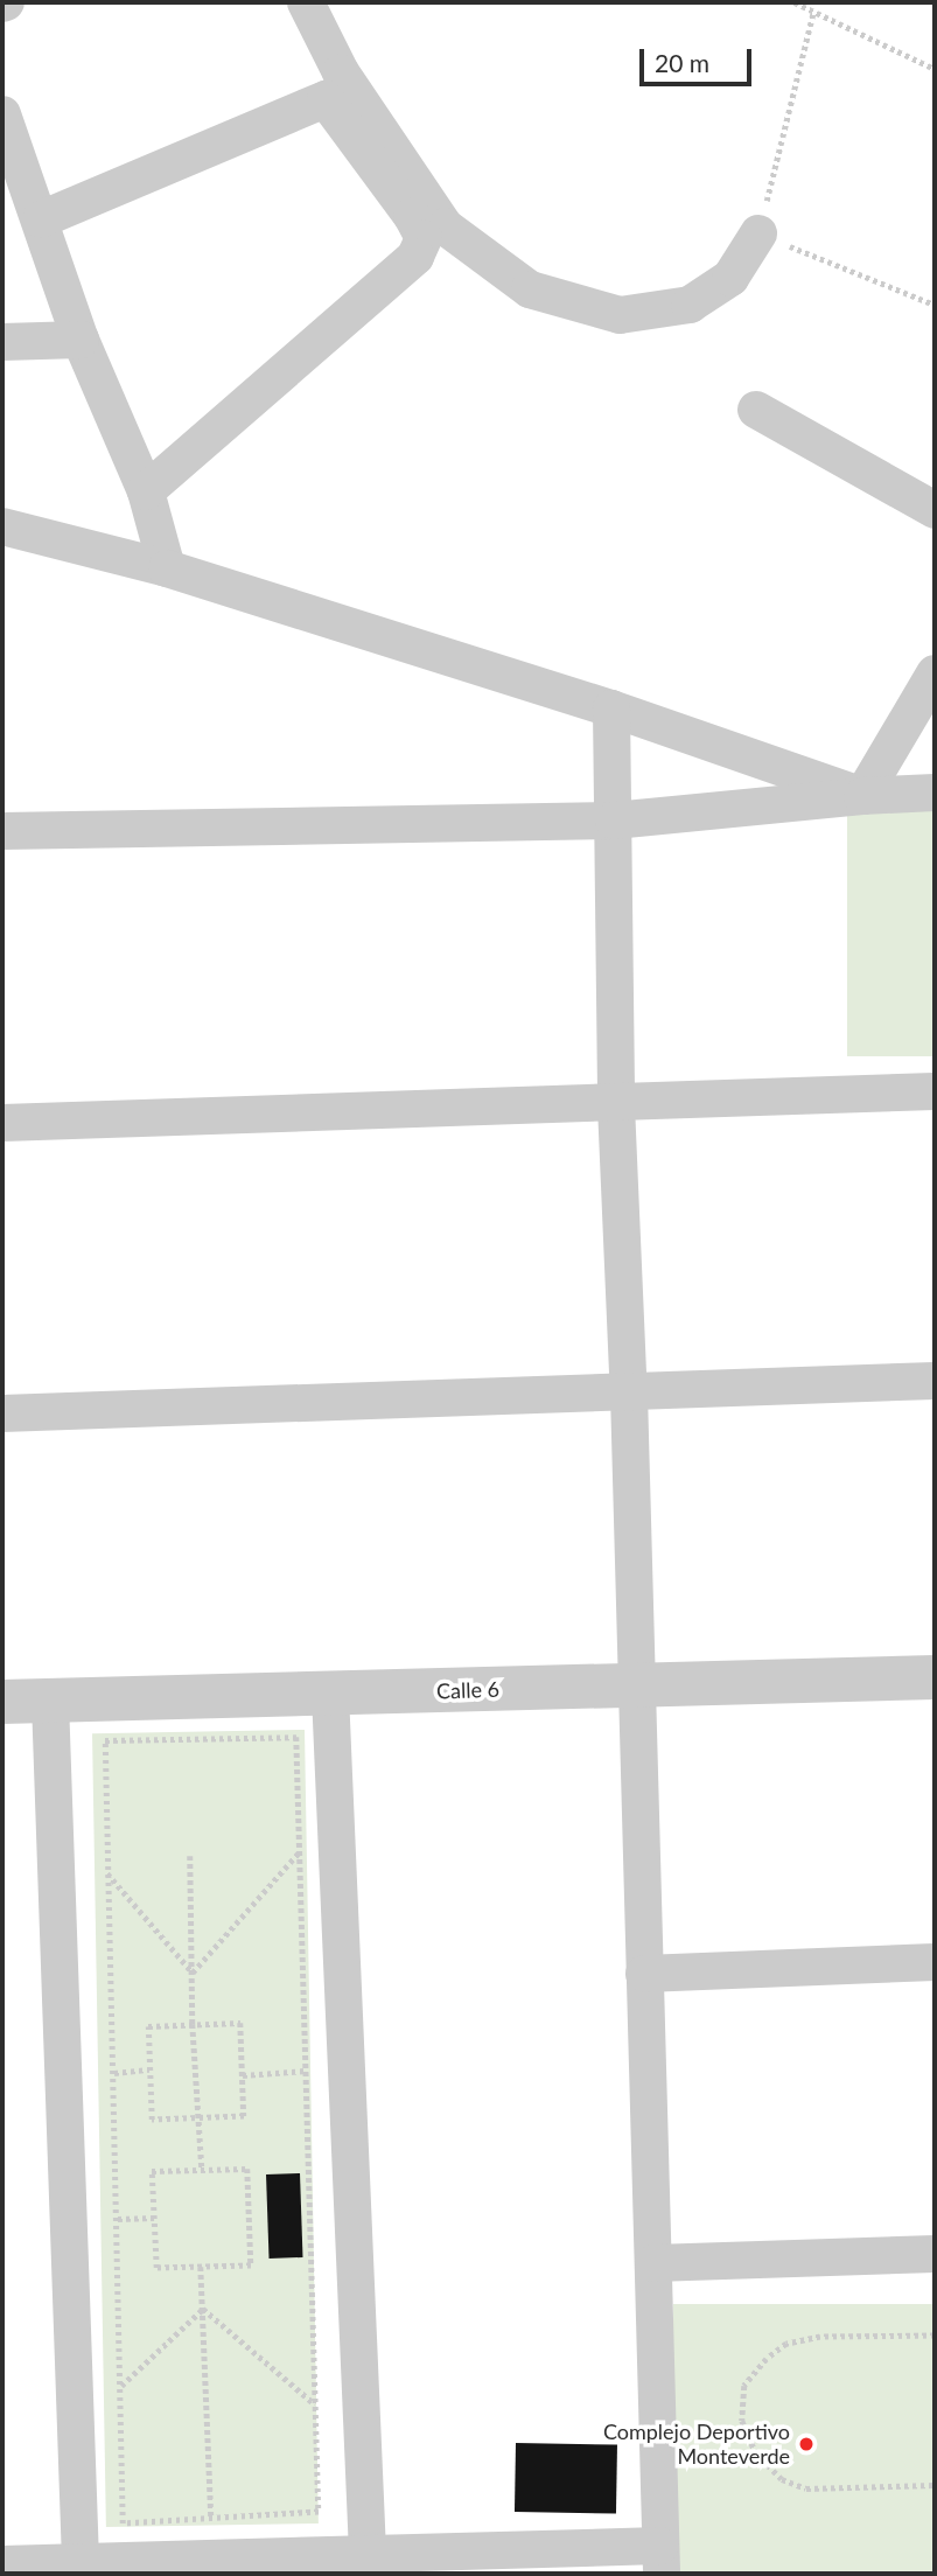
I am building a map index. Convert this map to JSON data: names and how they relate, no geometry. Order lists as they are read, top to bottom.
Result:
{
  "streets": {
    "street": ["Calle 6"]
  },
  "places": ["Complejo Deportivo Monteverde"],
  "scale_bar": "20 m"
}
